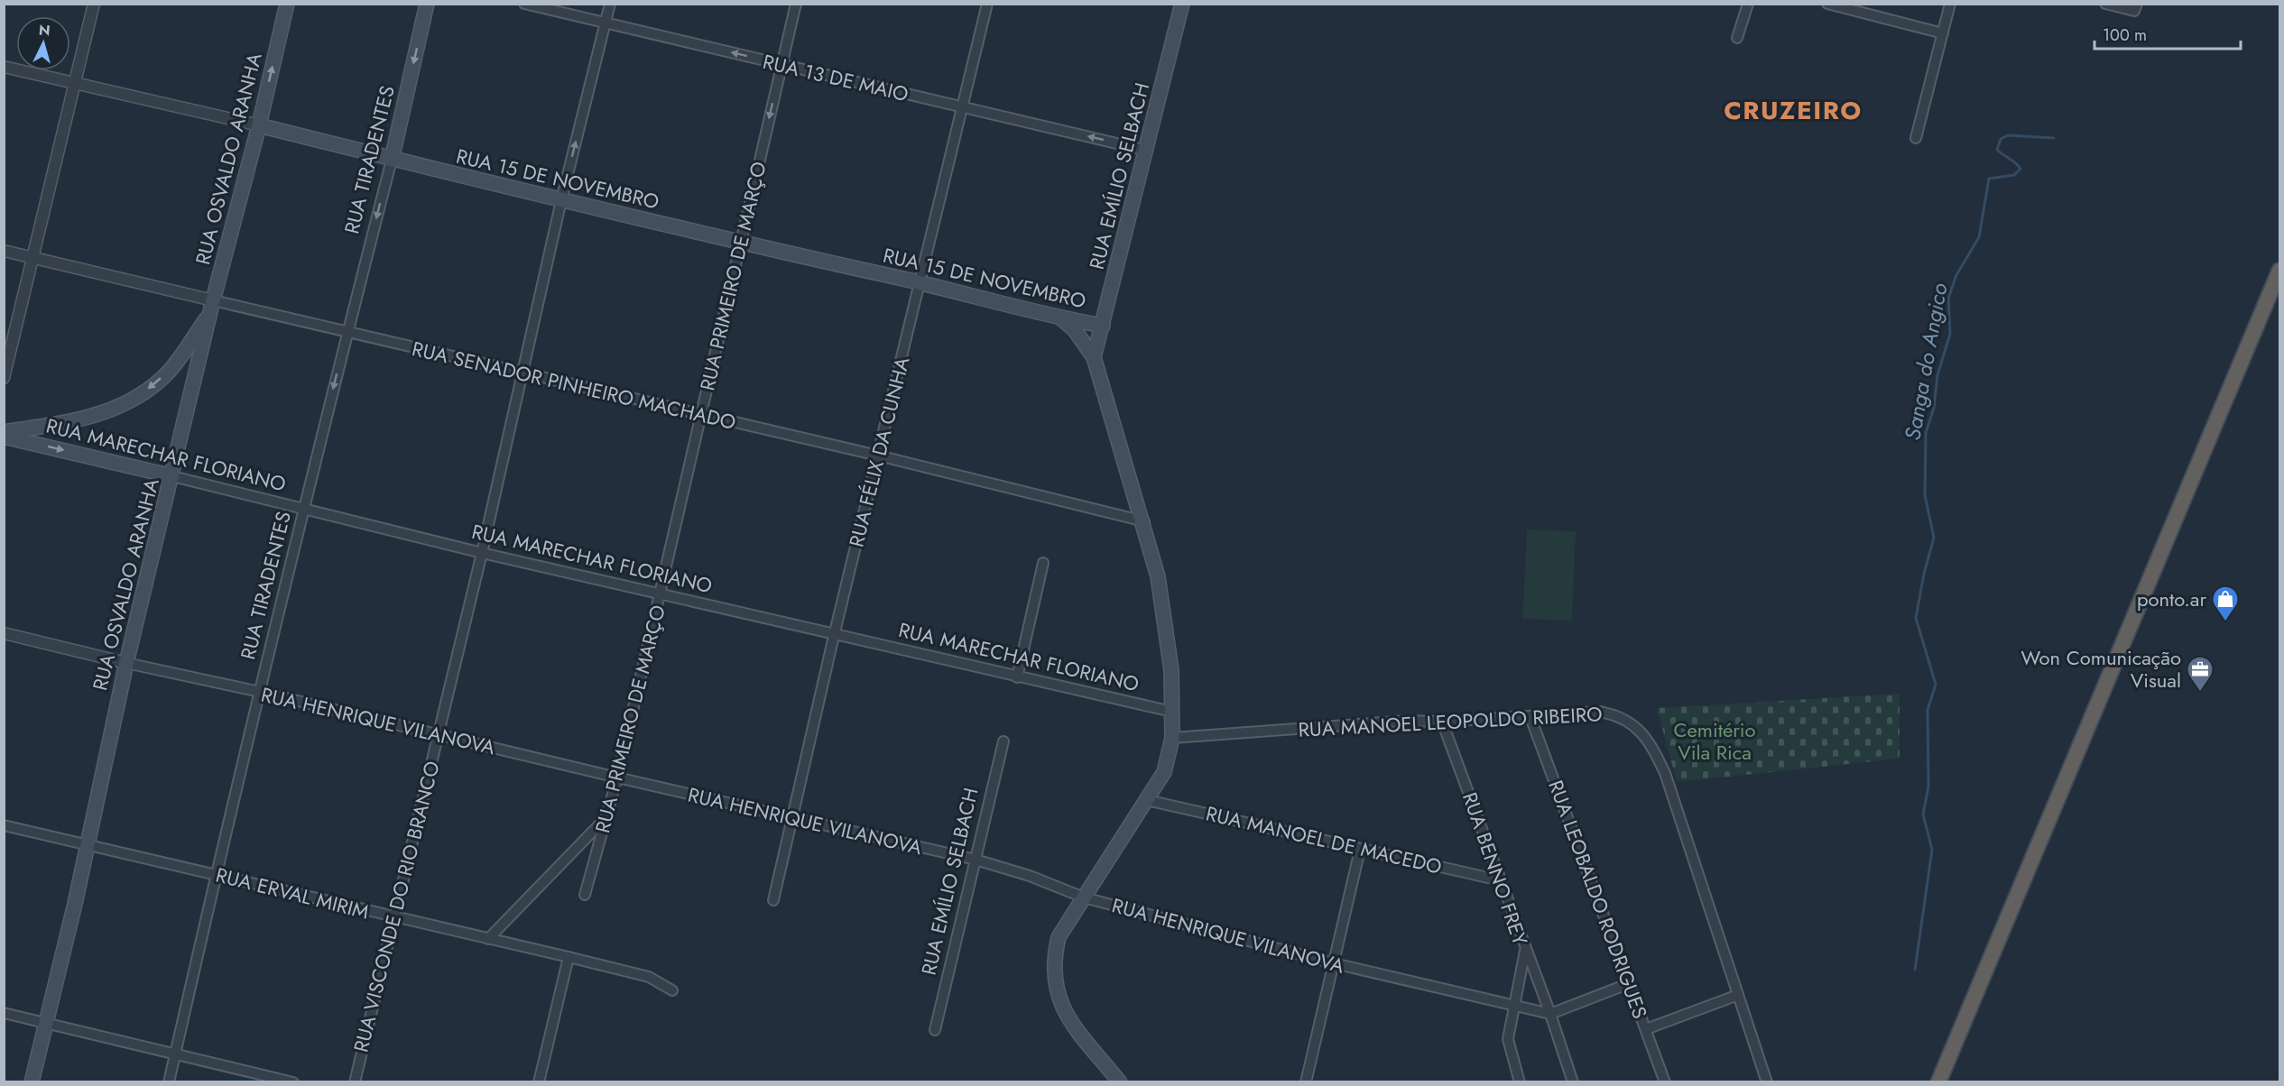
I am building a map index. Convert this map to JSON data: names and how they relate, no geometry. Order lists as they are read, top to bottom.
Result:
{
  "streets": {
    "main road": [
      "RUA OSVALDO ARANHA",
      "RUA TIRADENTES",
      "RUA EMÍLIO SELBACH",
      "RUA 15 DE NOVEMBRO",
      "RUA MARECHAR FLORIANO"
    ],
    "street": [
      "RUA 13 DE MAIO",
      "RUA PRIMEIRO DE MARÇO",
      "RUA SENADOR PINHEIRO MACHADO",
      "RUA FÉLIX DA CUNHA",
      "RUA HENRIQUE VILANOVA",
      "RUA MANOEL LEOPOLDO RIBEIRO",
      "RUA MANOEL DE MACEDO",
      "RUA BENNO FREY",
      "RUA ERVAL MIRIM",
      "RUA LEOBALDO RODRIGUES",
      "RUA VISCONDE DO RIO BRANCO"
    ]
  },
  "crossings": [
    ["RUA 13 DE MAIO", "RUA EMÍLIO SELBACH"],
    ["RUA 13 DE MAIO", "RUA PRIMEIRO DE MARÇO"],
    ["RUA 13 DE MAIO", "RUA FÉLIX DA CUNHA"],
    ["RUA 13 DE MAIO", "RUA VISCONDE DO RIO BRANCO"],
    ["RUA OSVALDO ARANHA", "RUA 15 DE NOVEMBRO"],
    ["RUA OSVALDO ARANHA", "RUA SENADOR PINHEIRO MACHADO"],
    ["RUA OSVALDO ARANHA", "RUA MARECHAR FLORIANO"],
    ["RUA OSVALDO ARANHA", "RUA HENRIQUE VILANOVA"],
    ["RUA OSVALDO ARANHA", "RUA ERVAL MIRIM"],
    ["RUA TIRADENTES", "RUA 15 DE NOVEMBRO"],
    ["RUA TIRADENTES", "RUA SENADOR PINHEIRO MACHADO"],
    ["RUA TIRADENTES", "RUA MARECHAR FLORIANO"],
    ["RUA TIRADENTES", "RUA HENRIQUE VILANOVA"],
    ["RUA TIRADENTES", "RUA ERVAL MIRIM"],
    ["RUA EMÍLIO SELBACH", "RUA 15 DE NOVEMBRO"],
    ["RUA EMÍLIO SELBACH", "RUA HENRIQUE VILANOVA"],
    ["RUA 15 DE NOVEMBRO", "RUA PRIMEIRO DE MARÇO"],
    ["RUA 15 DE NOVEMBRO", "RUA FÉLIX DA CUNHA"],
    ["RUA 15 DE NOVEMBRO", "RUA VISCONDE DO RIO BRANCO"],
    ["RUA PRIMEIRO DE MARÇO", "RUA SENADOR PINHEIRO MACHADO"],
    ["RUA PRIMEIRO DE MARÇO", "RUA MARECHAR FLORIANO"],
    ["RUA PRIMEIRO DE MARÇO", "RUA HENRIQUE VILANOVA"],
    ["RUA SENADOR PINHEIRO MACHADO", "RUA FÉLIX DA CUNHA"],
    ["RUA SENADOR PINHEIRO MACHADO", "RUA VISCONDE DO RIO BRANCO"],
    ["RUA FÉLIX DA CUNHA", "RUA MARECHAR FLORIANO"],
    ["RUA FÉLIX DA CUNHA", "RUA HENRIQUE VILANOVA"],
    ["RUA MARECHAR FLORIANO", "RUA VISCONDE DO RIO BRANCO"],
    ["RUA HENRIQUE VILANOVA", "RUA BENNO FREY"],
    ["RUA HENRIQUE VILANOVA", "RUA VISCONDE DO RIO BRANCO"],
    ["RUA MANOEL LEOPOLDO RIBEIRO", "RUA BENNO FREY"],
    ["RUA MANOEL LEOPOLDO RIBEIRO", "RUA LEOBALDO RODRIGUES"],
    ["RUA MANOEL DE MACEDO", "RUA BENNO FREY"],
    ["RUA ERVAL MIRIM", "RUA VISCONDE DO RIO BRANCO"]
  ],
  "one_way": ["RUA 13 DE MAIO", "RUA TIRADENTES"],
  "districts": ["CRUZEIRO"],
  "water": ["Sanga do Angico"],
  "parks": ["Cemitério Vila Rica"],
  "places": {
    "shop": ["ponto.ar"],
    "office": ["Won Comunicação Visual"]
  },
  "scale_bar": "100 m",
  "north": "top"
}
